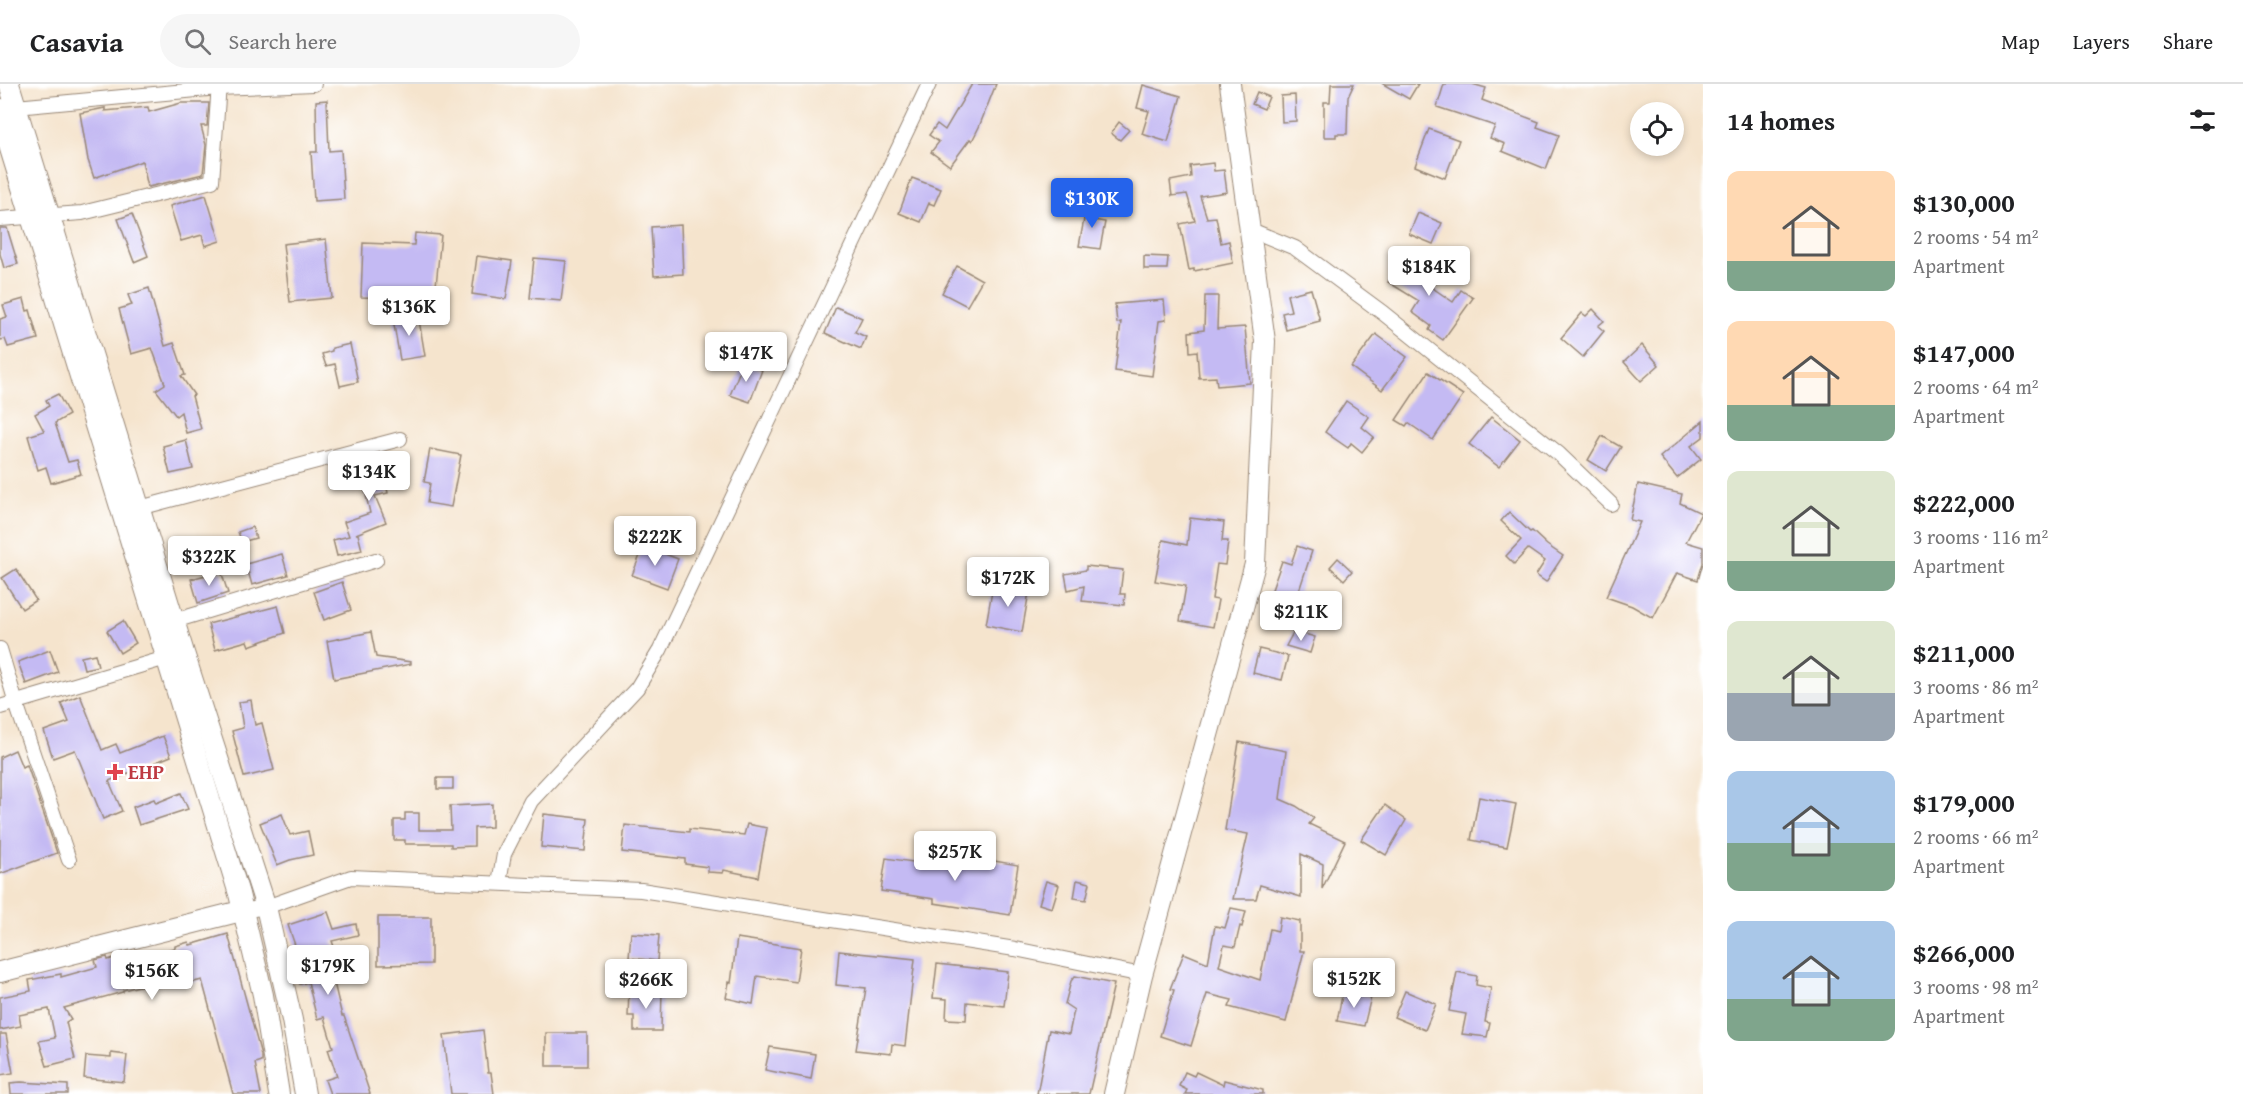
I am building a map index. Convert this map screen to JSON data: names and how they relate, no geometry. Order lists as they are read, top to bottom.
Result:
{
  "places": {
    "health": ["EHP"]
  },
  "page": {
    "header": "Casavia",
    "search": "Search here",
    "nav": ["Map", "Layers", "Share"],
    "heading": "14 homes",
    "list": [
      {
        "name": "$130,000",
        "note": "2 rooms · 54 m² · Apartment"
      },
      {
        "name": "$147,000",
        "note": "2 rooms · 64 m² · Apartment"
      },
      {
        "name": "$222,000",
        "note": "3 rooms · 116 m² · Apartment"
      },
      {
        "name": "$211,000",
        "note": "3 rooms · 86 m² · Apartment"
      },
      {
        "name": "$179,000",
        "note": "2 rooms · 66 m² · Apartment"
      },
      {
        "name": "$266,000",
        "note": "3 rooms · 98 m² · Apartment"
      }
    ],
    "price": [
      "$130K",
      "$184K",
      "$136K",
      "$147K",
      "$134K",
      "$222K",
      "$322K",
      "$172K",
      "$211K",
      "$257K",
      "$179K",
      "$156K",
      "$152K",
      "$266K"
    ]
  }
}
